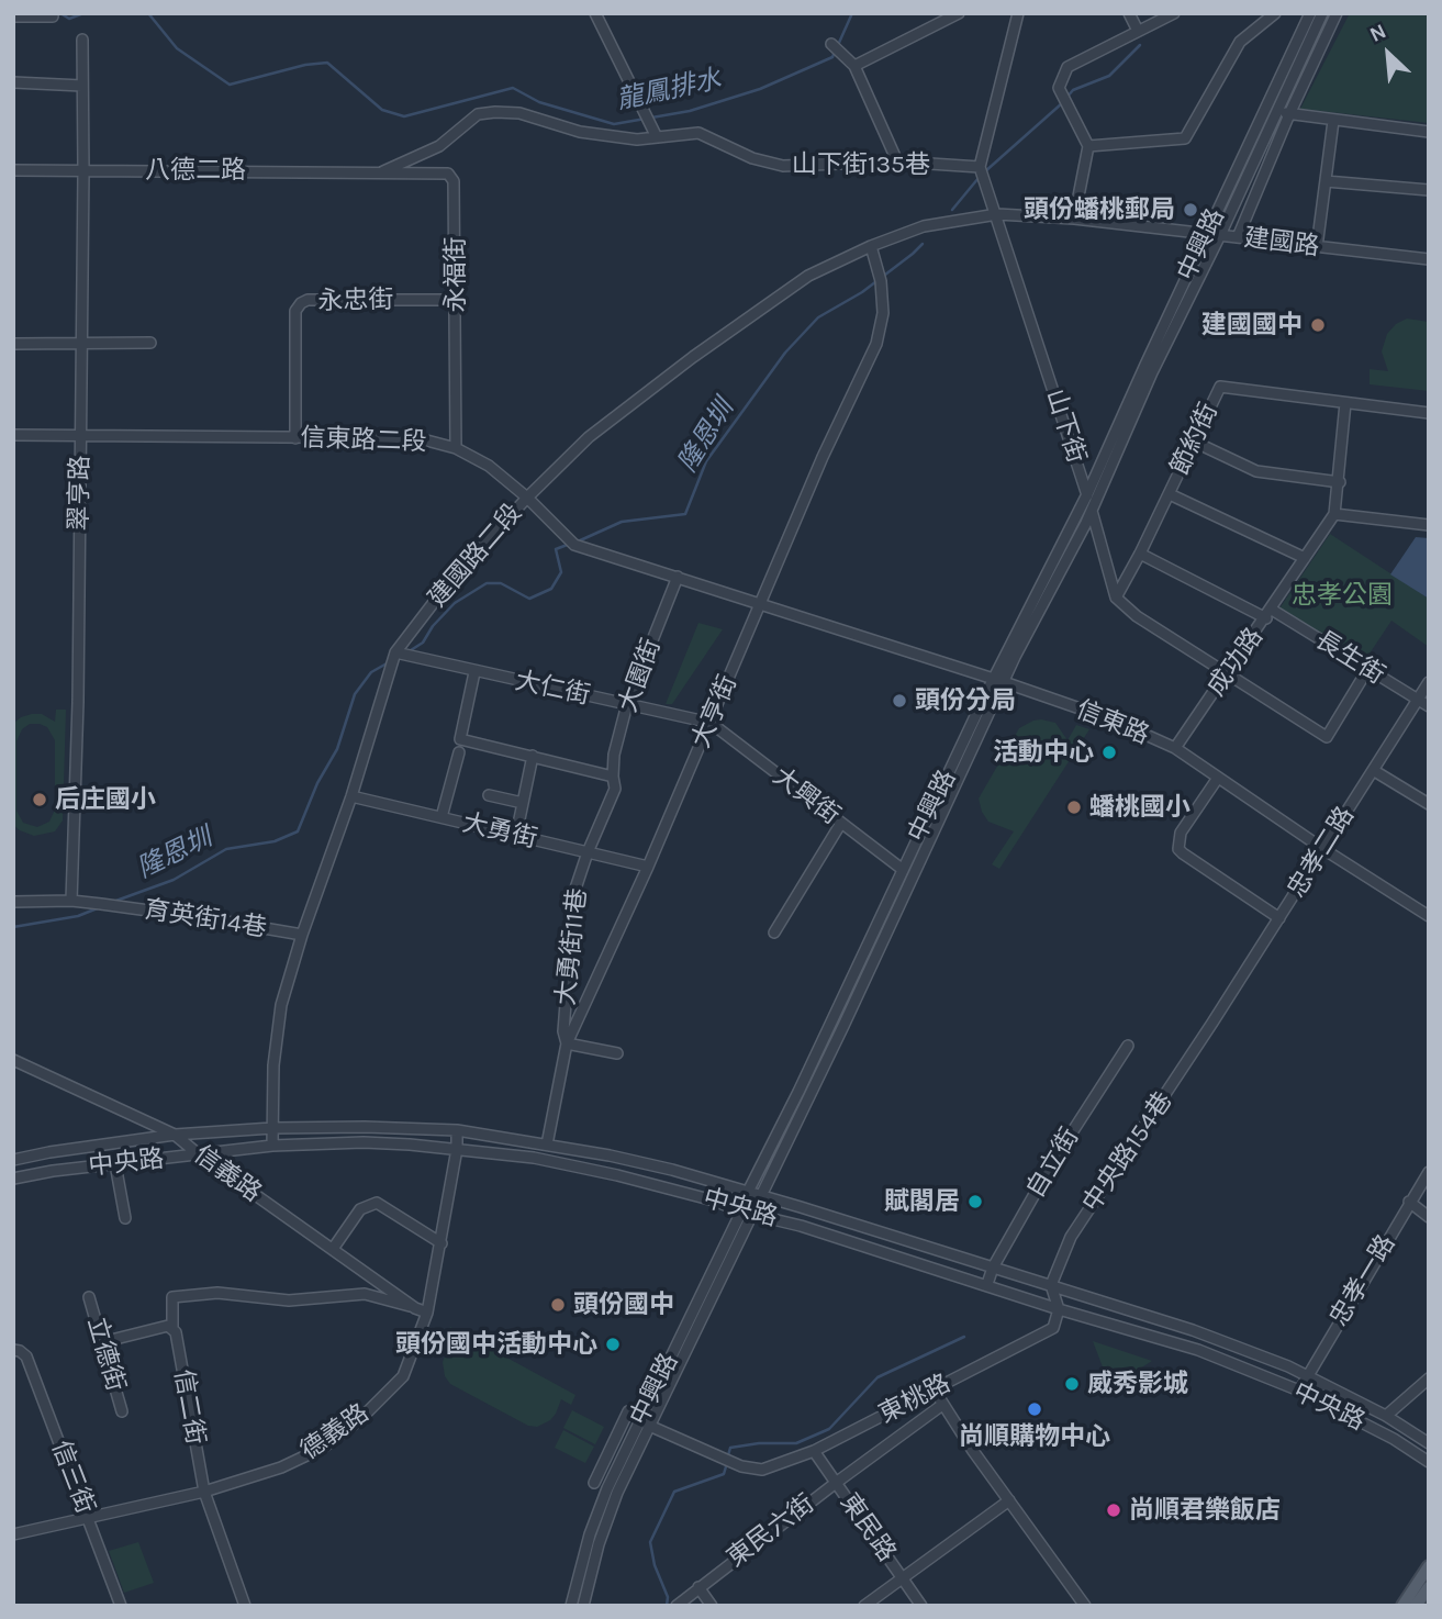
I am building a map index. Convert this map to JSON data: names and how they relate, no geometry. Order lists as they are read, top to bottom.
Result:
{
  "streets": {
    "street": [
      "山下街135巷",
      "八德二路",
      "建國路",
      "中興路",
      "永福街",
      "永忠街",
      "山下街",
      "節約街",
      "信東路二段",
      "翠亨路",
      "建國路二段",
      "長生街",
      "成功路",
      "大園街",
      "大仁街",
      "大亨街",
      "信東路",
      "大興街",
      "大勇街",
      "忠孝二路",
      "育英街14巷",
      "大勇街11巷",
      "中央路154巷",
      "中央路",
      "自立街",
      "信義路",
      "忠孝一路",
      "立德街",
      "東桃路",
      "信二街",
      "德義路",
      "信三街",
      "東民路",
      "東民六街"
    ]
  },
  "crossings": [
    ["山下街135巷", "八德二路"],
    ["山下街135巷", "永福街"],
    ["山下街135巷", "山下街"],
    ["八德二路", "永福街"],
    ["八德二路", "翠亨路"],
    ["建國路", "中興路"],
    ["建國路", "山下街"],
    ["建國路", "建國路二段"],
    ["中興路", "山下街"],
    ["中興路", "信東路"],
    ["中興路", "大興街"],
    ["中興路", "中央路"],
    ["中興路", "東桃路"],
    ["永福街", "永忠街"],
    ["永福街", "信東路二段"],
    ["永忠街", "信東路二段"],
    ["山下街", "節約街"],
    ["山下街", "建國路二段"],
    ["節約街", "長生街"],
    ["節約街", "成功路"],
    ["信東路二段", "翠亨路"],
    ["信東路二段", "建國路二段"],
    ["信東路二段", "大園街"],
    ["信東路二段", "大亨街"],
    ["信東路二段", "信東路"],
    ["翠亨路", "育英街14巷"],
    ["建國路二段", "大仁街"],
    ["建國路二段", "大亨街"],
    ["建國路二段", "大勇街"],
    ["建國路二段", "育英街14巷"],
    ["建國路二段", "中央路"],
    ["長生街", "成功路"],
    ["長生街", "忠孝二路"],
    ["成功路", "信東路"],
    ["大園街", "大仁街"],
    ["大園街", "大勇街"],
    ["大園街", "大勇街11巷"],
    ["大仁街", "大亨街"],
    ["大仁街", "大興街"],
    ["大亨街", "信東路"],
    ["大亨街", "大興街"],
    ["大亨街", "大勇街"],
    ["大亨街", "大勇街11巷"],
    ["大亨街", "中央路"],
    ["信東路", "忠孝二路"],
    ["大勇街", "大勇街11巷"],
    ["忠孝二路", "中央路154巷"],
    ["中央路154巷", "中央路"],
    ["中央路", "自立街"],
    ["中央路", "信義路"],
    ["中央路", "忠孝一路"],
    ["中央路", "東桃路"],
    ["中央路", "德義路"],
    ["信義路", "德義路"],
    ["東桃路", "東民路"],
    ["信二街", "德義路"],
    ["德義路", "信三街"],
    ["東民路", "東民六街"]
  ],
  "water": ["龍鳳排水", "隆恩圳"],
  "parks": ["忠孝公園"],
  "places": [
    "頭份蟠桃郵局",
    "建國國中",
    "頭份分局",
    "活動中心",
    "后庄國小",
    "蟠桃國小",
    "賦閣居",
    "頭份國中",
    "頭份國中活動中心",
    "威秀影城",
    "尚順購物中心",
    "尚順君樂飯店"
  ],
  "north": "top left"
}
